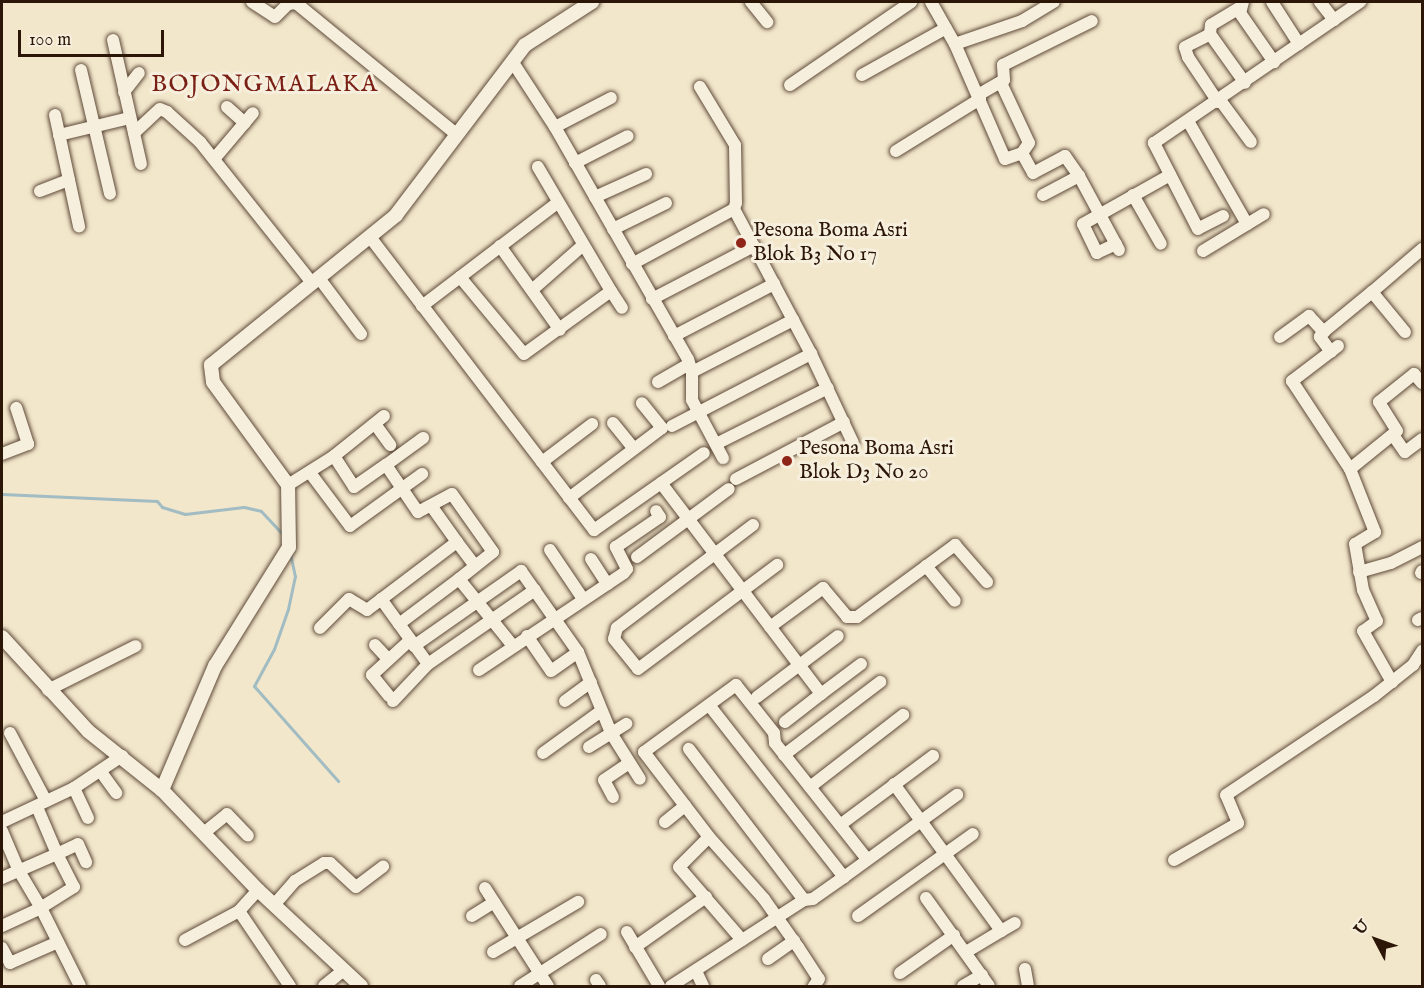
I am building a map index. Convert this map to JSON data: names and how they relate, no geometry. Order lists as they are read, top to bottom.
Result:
{
  "districts": ["BOJONGMALAKA"],
  "places": ["Pesona Boma Asri Blok B3 No 17", "Pesona Boma Asri Blok D3 No 20"],
  "scale_bar": "100 m",
  "north": "top left"
}
